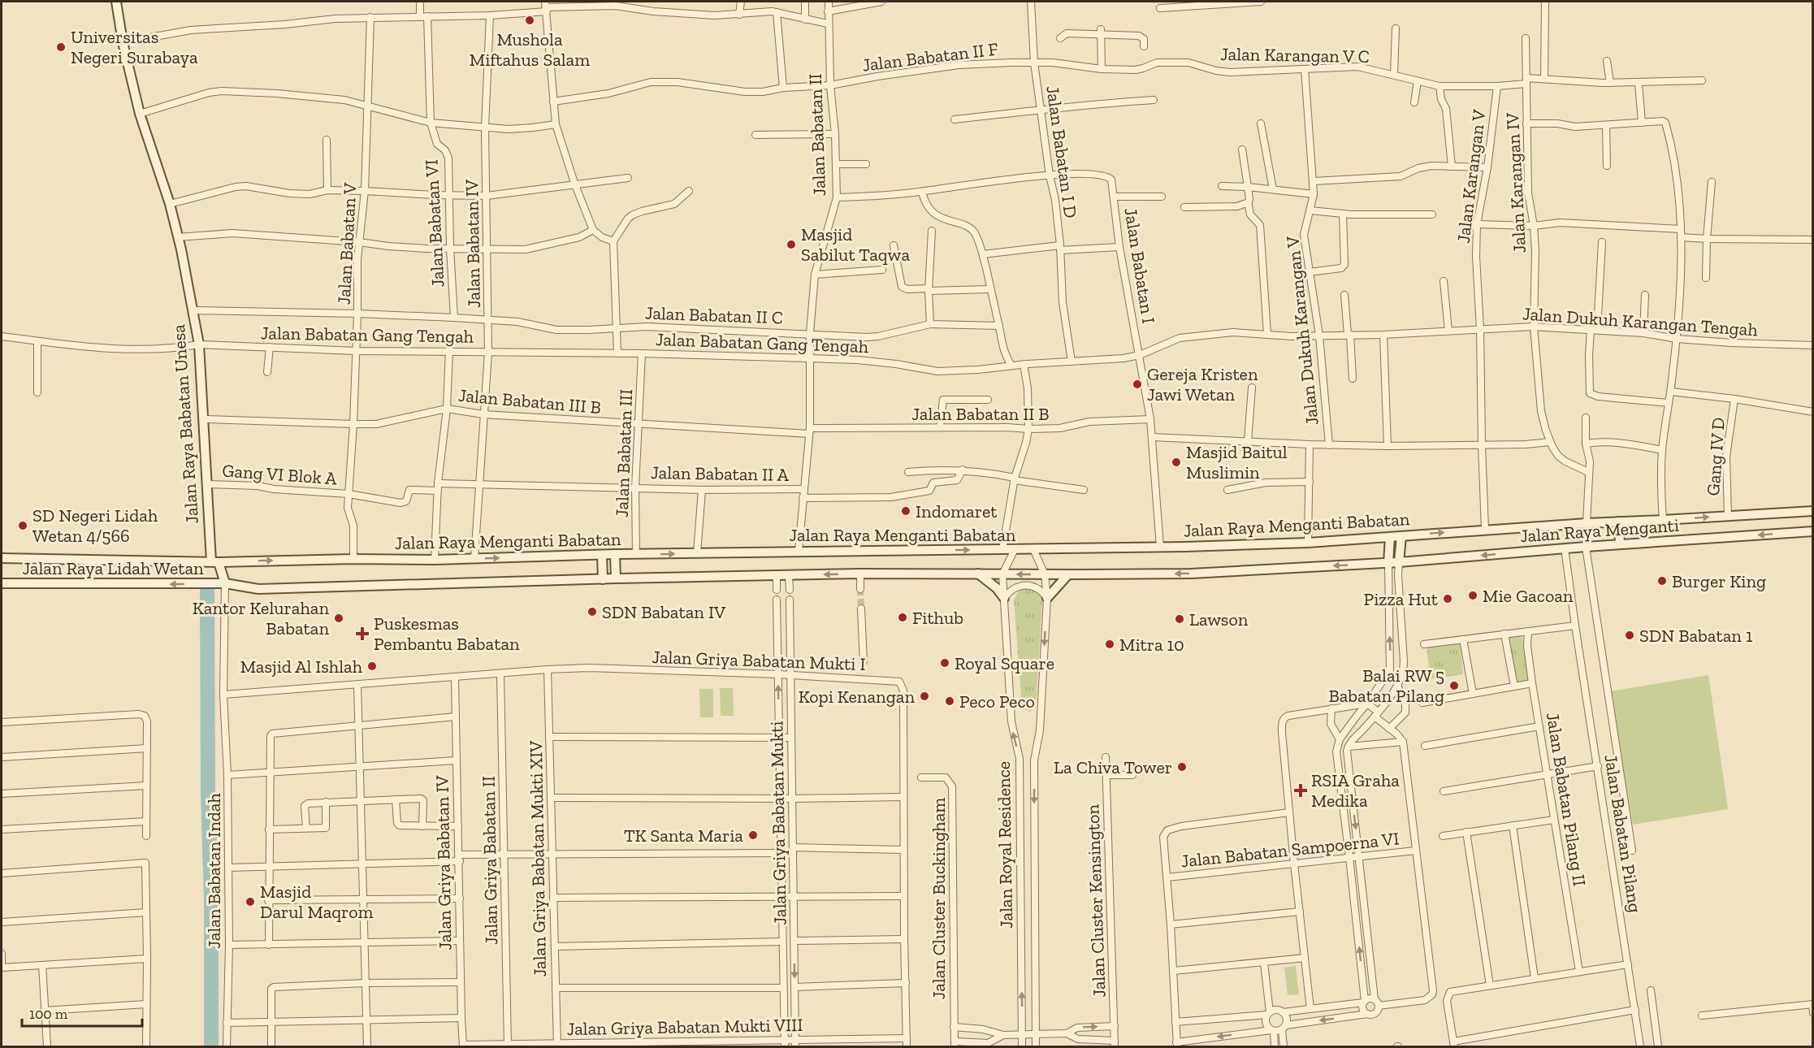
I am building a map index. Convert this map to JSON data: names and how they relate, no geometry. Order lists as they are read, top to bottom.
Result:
{
  "streets": {
    "main road": [
      "Jalan Raya Babatan Unesa",
      "Jalan Raya Menganti Babatan",
      "Jalan Raya Menganti",
      "Jalan Raya Lidah Wetan"
    ],
    "street": [
      "Jalan Karangan V C",
      "Jalan Babatan II F",
      "Jalan Babatan II",
      "Jalan Babatan I D",
      "Jalan Karangan V",
      "Jalan Karangan IV",
      "Jalan Babatan VI",
      "Jalan Babatan V",
      "Jalan Babatan IV",
      "Jalan Babatan I",
      "Jalan Babatan II C",
      "Jalan Dukuh Karangan Tengah",
      "Jalan Dukuh Karangan V",
      "Jalan Babatan Gang Tengah",
      "Jalan Babatan III B",
      "Jalan Babatan II B",
      "Jalan Babatan III",
      "Gang IV D",
      "Jalan Babatan II A",
      "Gang VI Blok A",
      "Jalan Griya Babatan Mukti I",
      "Jalan Babatan Pilang II",
      "Jalan Griya Babatan Mukti",
      "Jalan Babatan Pilang",
      "Jalan Royal Residence",
      "Jalan Babatan Sampoerna VI",
      "Jalan Griya Babatan Mukti XIV",
      "Jalan Griya Babatan II",
      "Jalan Griya Babatan IV",
      "Jalan Babatan Indah",
      "Jalan Cluster Buckingham",
      "Jalan Cluster Kensington",
      "Jalan Griya Babatan Mukti VIII"
    ]
  },
  "crossings": [
    ["Jalan Karangan V C", "Jalan Babatan II F"],
    ["Jalan Karangan V C", "Jalan Babatan I D"],
    ["Jalan Karangan V C", "Jalan Karangan V"],
    ["Jalan Karangan V C", "Jalan Karangan IV"],
    ["Jalan Karangan V C", "Jalan Dukuh Karangan V"],
    ["Jalan Babatan II F", "Jalan Babatan II"],
    ["Jalan Babatan II F", "Jalan Babatan I D"],
    ["Jalan Babatan II", "Jalan Babatan I"],
    ["Jalan Babatan II", "Jalan Babatan II C"],
    ["Jalan Babatan II", "Jalan Babatan Gang Tengah"],
    ["Jalan Babatan II", "Jalan Babatan II B"],
    ["Jalan Babatan II", "Jalan Babatan II A"],
    ["Jalan Babatan II", "Jalan Raya Menganti Babatan"],
    ["Jalan Babatan I D", "Jalan Babatan I"],
    ["Jalan Babatan I D", "Jalan Babatan Gang Tengah"],
    ["Jalan Karangan V", "Jalan Dukuh Karangan Tengah"],
    ["Jalan Karangan IV", "Jalan Dukuh Karangan Tengah"],
    ["Jalan Babatan VI", "Jalan Babatan II C"],
    ["Jalan Babatan V", "Jalan Babatan II C"],
    ["Jalan Babatan V", "Jalan Babatan Gang Tengah"],
    ["Jalan Babatan V", "Gang VI Blok A"],
    ["Jalan Babatan V", "Jalan Raya Menganti Babatan"],
    ["Jalan Babatan IV", "Jalan Babatan II C"],
    ["Jalan Babatan IV", "Jalan Babatan Gang Tengah"],
    ["Jalan Babatan IV", "Jalan Babatan III B"],
    ["Jalan Babatan IV", "Jalan Babatan II A"],
    ["Jalan Babatan IV", "Jalan Raya Menganti Babatan"],
    ["Jalan Babatan I", "Jalan Babatan Gang Tengah"],
    ["Jalan Babatan I", "Jalan Babatan II B"],
    ["Jalan Babatan I", "Jalan Raya Menganti Babatan"],
    ["Jalan Babatan II C", "Jalan Raya Babatan Unesa"],
    ["Jalan Dukuh Karangan Tengah", "Jalan Dukuh Karangan V"],
    ["Jalan Dukuh Karangan Tengah", "Jalan Babatan Gang Tengah"],
    ["Jalan Dukuh Karangan V", "Jalan Babatan Gang Tengah"],
    ["Jalan Babatan Gang Tengah", "Jalan Raya Babatan Unesa"],
    ["Jalan Babatan Gang Tengah", "Jalan Babatan III"],
    ["Jalan Babatan III B", "Jalan Babatan II B"],
    ["Jalan Babatan III B", "Jalan Babatan III"],
    ["Jalan Babatan II B", "Jalan Babatan III"],
    ["Jalan Raya Babatan Unesa", "Gang VI Blok A"],
    ["Jalan Raya Babatan Unesa", "Jalan Raya Menganti Babatan"],
    ["Jalan Raya Babatan Unesa", "Jalan Raya Lidah Wetan"],
    ["Jalan Babatan III", "Jalan Babatan II A"],
    ["Jalan Babatan III", "Jalan Raya Menganti Babatan"],
    ["Gang IV D", "Jalan Raya Menganti"],
    ["Jalan Babatan II A", "Gang VI Blok A"],
    ["Jalan Raya Menganti Babatan", "Jalan Raya Menganti"],
    ["Jalan Raya Menganti Babatan", "Jalan Raya Lidah Wetan"],
    ["Jalan Raya Menganti Babatan", "Jalan Royal Residence"],
    ["Jalan Raya Menganti", "Jalan Babatan Pilang"],
    ["Jalan Raya Lidah Wetan", "Jalan Babatan Indah"],
    ["Jalan Griya Babatan Mukti I", "Jalan Griya Babatan Mukti"],
    ["Jalan Griya Babatan Mukti I", "Jalan Griya Babatan Mukti XIV"],
    ["Jalan Griya Babatan Mukti I", "Jalan Griya Babatan II"],
    ["Jalan Griya Babatan Mukti", "Jalan Griya Babatan Mukti VIII"],
    ["Jalan Royal Residence", "Jalan Cluster Kensington"],
    ["Jalan Griya Babatan Mukti XIV", "Jalan Griya Babatan Mukti VIII"],
    ["Jalan Griya Babatan II", "Jalan Griya Babatan Mukti VIII"],
    ["Jalan Griya Babatan IV", "Jalan Griya Babatan Mukti VIII"]
  ],
  "places": {
    "other": [
      "Mushola Miftahus Salam",
      "Universitas Negeri Surabaya",
      "Masjid Sabilut Taqwa",
      "Gereja Kristen Jawi Wetan",
      "Masjid Baitul Muslimin",
      "Indomaret",
      "SD Negeri Lidah Wetan 4/566",
      "Burger King",
      "Mie Gacoan",
      "Pizza Hut",
      "SDN Babatan IV",
      "Fithub",
      "Kantor Kelurahan Babatan",
      "Lawson",
      "SDN Babatan 1",
      "Mitra 10",
      "Royal Square",
      "Masjid Al Ishlah",
      "Balai RW 5 Babatan Pilang",
      "Kopi Kenangan",
      "Peco Peco",
      "La Chiva Tower",
      "TK Santa Maria",
      "Masjid Darul Maqrom"
    ],
    "health": ["Puskesmas Pembantu Babatan", "RSIA Graha Medika"]
  },
  "scale_bar": "100 m"
}
